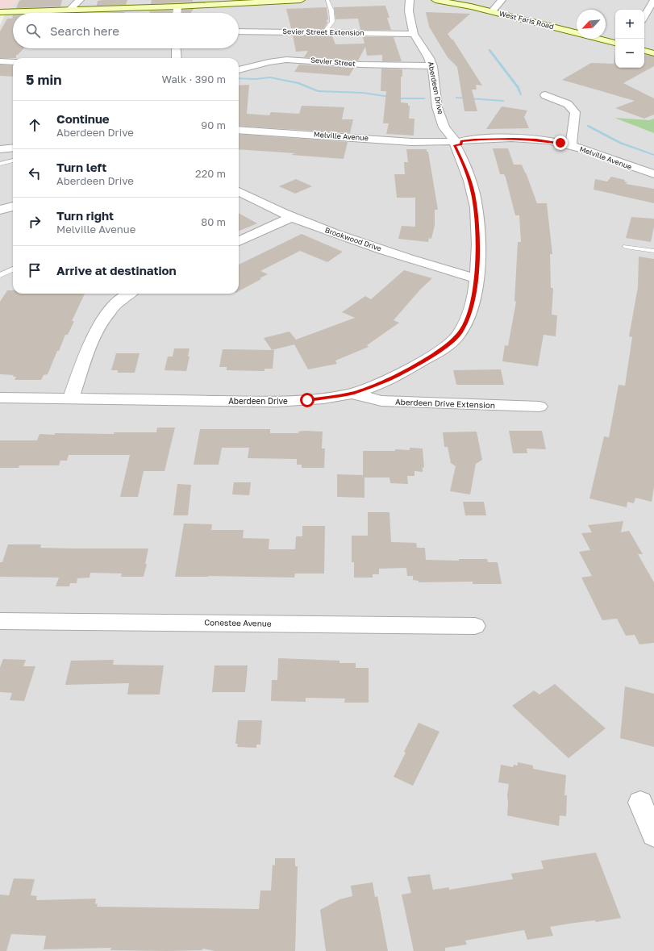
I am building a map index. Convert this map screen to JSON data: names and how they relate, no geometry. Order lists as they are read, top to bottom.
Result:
{
  "streets": {
    "main road": ["West Faris Road"],
    "street": [
      "Sevier Street Extension",
      "Sevier Street",
      "Aberdeen Drive",
      "Melville Avenue",
      "Brookwood Drive",
      "Aberdeen Drive Extension",
      "Conestee Avenue"
    ]
  },
  "crossings": [
    ["Sevier Street Extension", "Aberdeen Drive"],
    ["Sevier Street", "Aberdeen Drive"],
    ["Aberdeen Drive", "Melville Avenue"],
    ["Aberdeen Drive", "Brookwood Drive"],
    ["Aberdeen Drive", "Aberdeen Drive Extension"]
  ],
  "north": "bottom left",
  "page": {
    "map_buttons": ["+", "−"],
    "search": "Search here",
    "heading": ["5 min", "Walk · 390 m"],
    "list": [
      ["Continue", "Aberdeen Drive", "90 m"],
      ["Turn left", "Aberdeen Drive", "220 m"],
      ["Turn right", "Melville Avenue", "80 m"],
      "Arrive at destination"
    ]
  }
}
